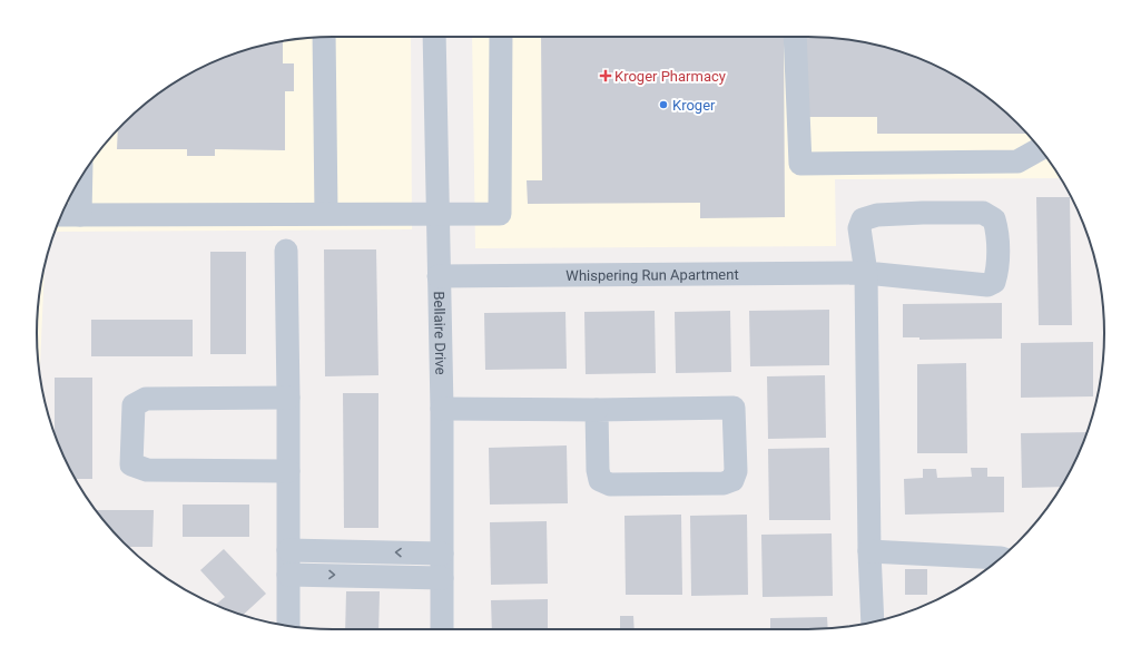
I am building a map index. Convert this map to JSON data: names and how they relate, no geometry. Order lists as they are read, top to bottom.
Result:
{
  "streets": {
    "street": ["Whispering Run Apartment", "Bellaire Drive"]
  },
  "crossings": [
    ["Whispering Run Apartment", "Bellaire Drive"]
  ],
  "places": {
    "health": ["Kroger Pharmacy"],
    "other": ["Kroger"]
  }
}
